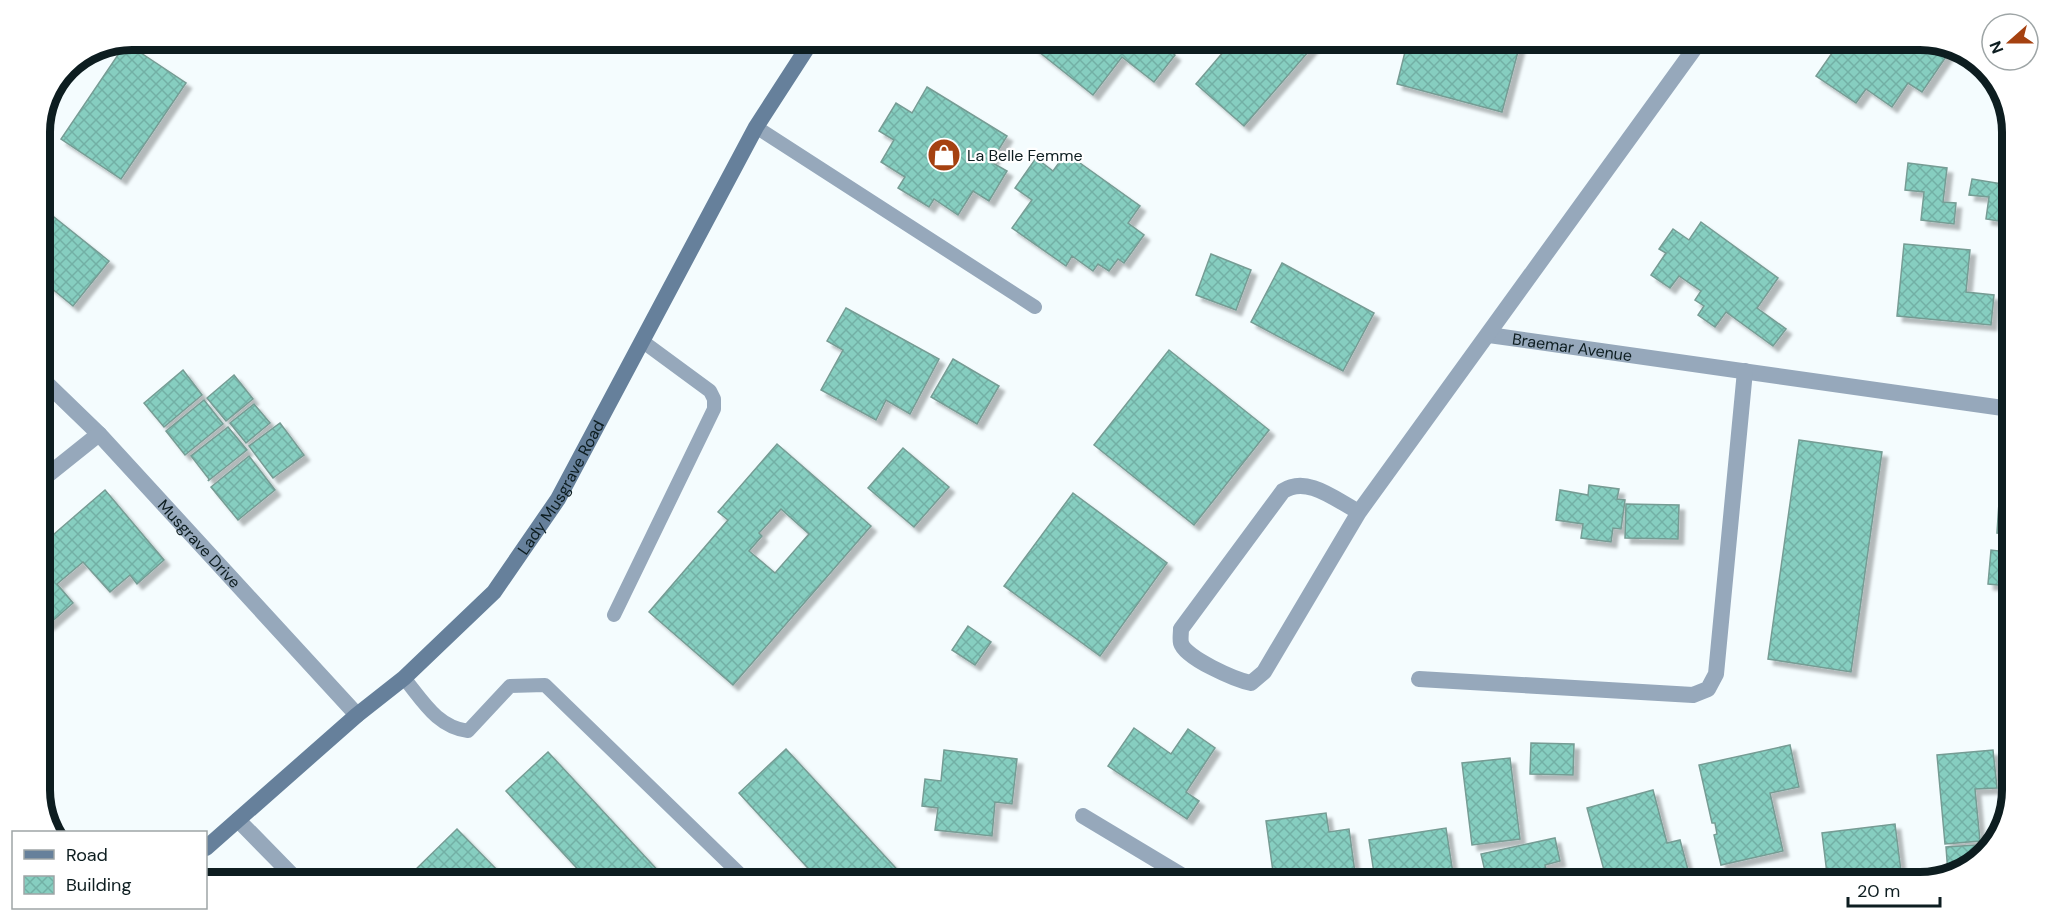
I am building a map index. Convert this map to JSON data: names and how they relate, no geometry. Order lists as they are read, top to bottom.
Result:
{
  "streets": {
    "main road": ["Lady Musgrave Road"],
    "street": ["Braemar Avenue", "Musgrave Drive"]
  },
  "crossings": [
    ["Lady Musgrave Road", "Musgrave Drive"]
  ],
  "places": {
    "shop": ["La Belle Femme"]
  },
  "legend": ["Road", "Building"],
  "scale_bar": "20 m",
  "north": "left"
}
